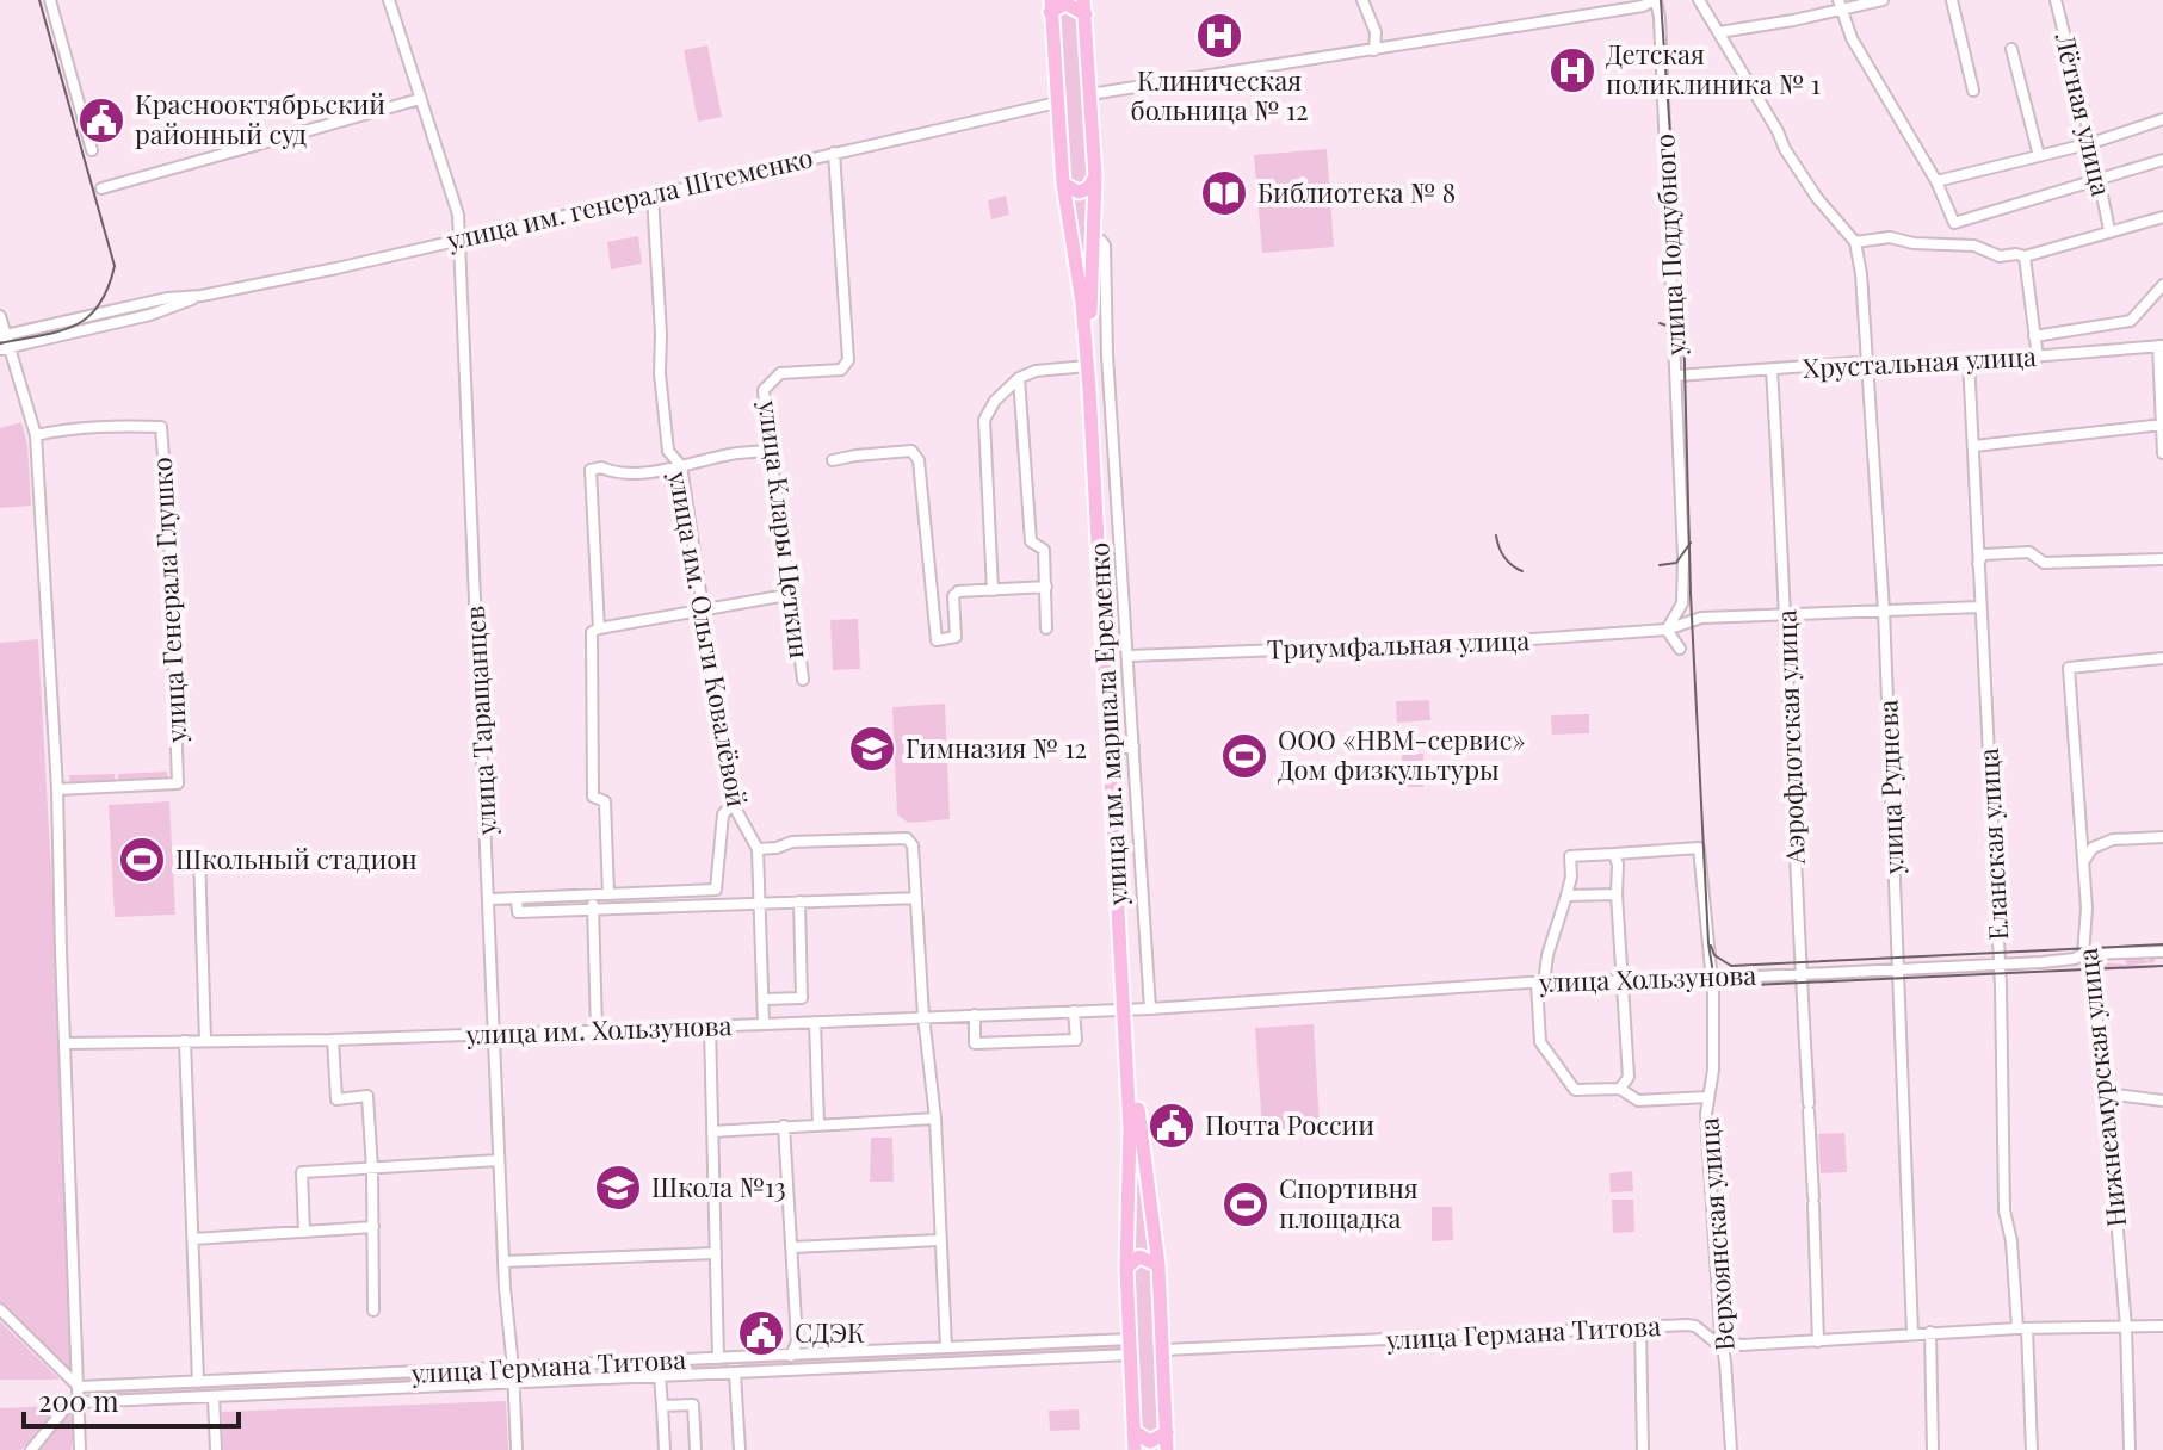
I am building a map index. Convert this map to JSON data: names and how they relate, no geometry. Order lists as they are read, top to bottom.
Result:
{
  "streets": {
    "highway": ["улица им. маршала Еременко"],
    "street": [
      "Лётная улица",
      "улица им. генерала Штеменко",
      "улица Поддубного",
      "Хрустальная улица",
      "улица Клары Цеткин",
      "улица Генерала Глушко",
      "улица им. Ольги Ковалёвой",
      "Триумфальная улица",
      "улица Таращанцев",
      "Аэрофлотская улица",
      "улица Руднева",
      "Еланская улица",
      "улица Хользунова",
      "улица им. Хользунова",
      "Нижнеамурская улица",
      "Верхоянская улица",
      "улица Германа Титова"
    ]
  },
  "crossings": [
    ["улица им. генерала Штеменко", "улица Клары Цеткин"],
    ["улица им. генерала Штеменко", "улица им. Ольги Ковалёвой"],
    ["улица им. генерала Штеменко", "улица Таращанцев"],
    ["улица им. генерала Штеменко", "улица им. маршала Еременко"],
    ["улица Поддубного", "Хрустальная улица"],
    ["Хрустальная улица", "Аэрофлотская улица"],
    ["Хрустальная улица", "улица Руднева"],
    ["Хрустальная улица", "Еланская улица"],
    ["улица им. Ольги Ковалёвой", "улица им. Хользунова"],
    ["Триумфальная улица", "улица им. маршала Еременко"],
    ["Триумфальная улица", "Аэрофлотская улица"],
    ["Триумфальная улица", "улица Руднева"],
    ["Триумфальная улица", "Еланская улица"],
    ["улица Таращанцев", "улица им. Хользунова"],
    ["улица Таращанцев", "улица Германа Титова"],
    ["улица им. маршала Еременко", "улица Хользунова"],
    ["улица им. маршала Еременко", "улица им. Хользунова"],
    ["улица им. маршала Еременко", "улица Германа Титова"],
    ["Аэрофлотская улица", "улица Хользунова"],
    ["Аэрофлотская улица", "улица Германа Титова"],
    ["улица Руднева", "улица Хользунова"],
    ["улица Руднева", "улица Германа Титова"],
    ["Еланская улица", "улица Хользунова"],
    ["Еланская улица", "улица Германа Титова"],
    ["улица Хользунова", "улица им. Хользунова"],
    ["улица Хользунова", "Нижнеамурская улица"],
    ["улица Хользунова", "Верхоянская улица"],
    ["Нижнеамурская улица", "улица Германа Титова"],
    ["Верхоянская улица", "улица Германа Титова"]
  ],
  "places": {
    "hospital": ["Клиническая больница № 12", "Детская поликлиника № 1"],
    "public building": ["Краснооктябрьский районный суд", "Почта России", "СДЭК"],
    "library": ["Библиотека № 8"],
    "school or university": ["Гимназия № 12", "Школа №13"],
    "sports": ["ООО «НВМ-сервис» Дом физкультуры", "Школьный стадион", "Спортивня площадка"]
  },
  "scale_bar": "200 m"
}
